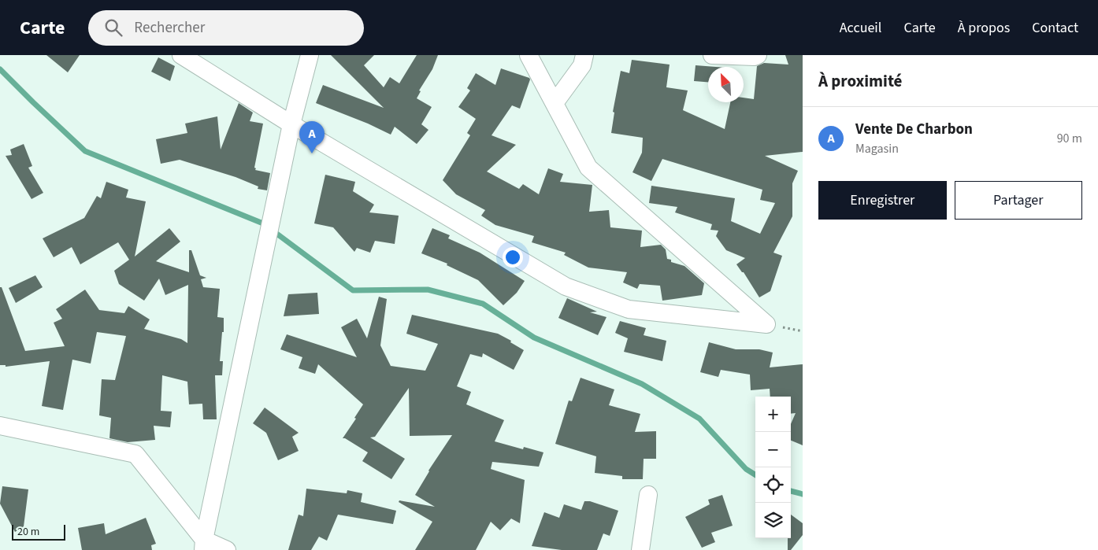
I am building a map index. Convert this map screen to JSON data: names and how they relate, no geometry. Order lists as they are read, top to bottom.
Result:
{
  "scale_bar": "20 m",
  "north": "top left",
  "page": {
    "header": "Carte",
    "search": "Rechercher",
    "nav": [
      "Accueil",
      "Carte",
      "À propos",
      "Contact"
    ],
    "heading": "À proximité",
    "list": [
      {
        "mark": "A",
        "name": "Vente De Charbon",
        "note": "Magasin",
        "value": "90 m"
      }
    ],
    "pins": "A",
    "buttons": ["Enregistrer", "Partager"],
    "map_buttons": ["+", "−"],
    "scale": "20 m"
  }
}
